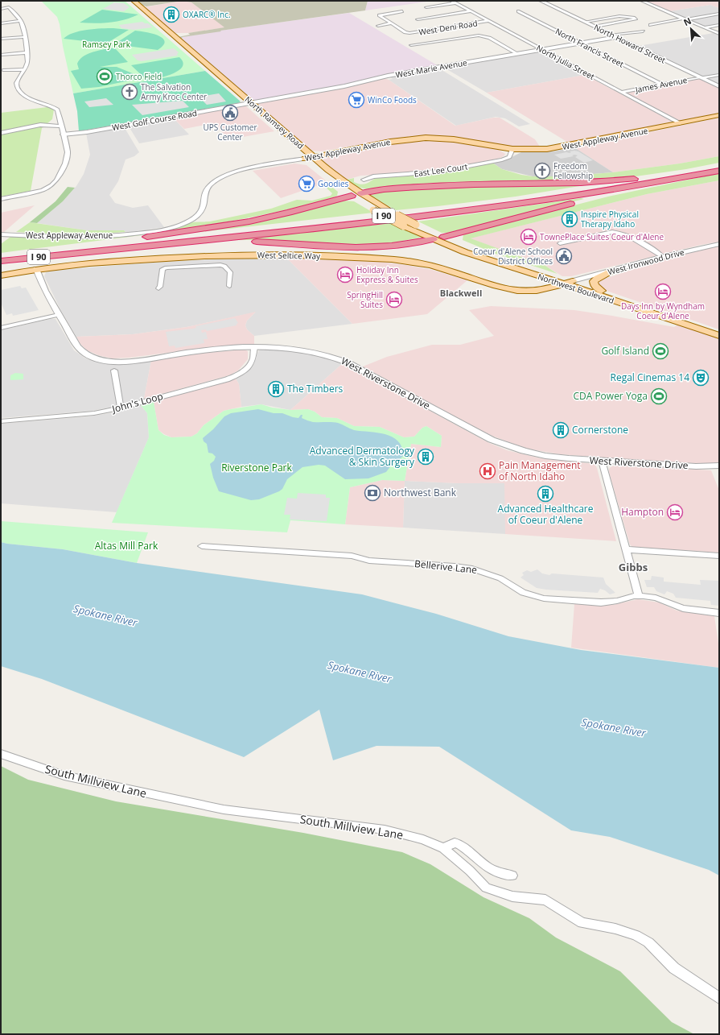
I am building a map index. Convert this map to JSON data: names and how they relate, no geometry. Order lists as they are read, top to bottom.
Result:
{
  "streets": {
    "highway": ["I 90"],
    "main road": [
      "North Ramsey Road",
      "West Appleway Avenue",
      "West Seltice Way",
      "Northwest Boulevard"
    ],
    "street": [
      "West Deni Road",
      "North Howard Street",
      "North Francis Street",
      "North Julia Street",
      "West Marie Avenue",
      "James Avenue",
      "West Golf Course Road",
      "East Lee Court",
      "West Ironwood Drive",
      "West Riverstone Drive",
      "John's Loop",
      "Bellerive Lane",
      "South Millview Lane"
    ]
  },
  "crossings": [
    ["West Deni Road", "North Julia Street"],
    ["North Howard Street", "West Marie Avenue"],
    ["North Howard Street", "James Avenue"],
    ["North Francis Street", "West Marie Avenue"],
    ["North Francis Street", "James Avenue"],
    ["North Julia Street", "West Marie Avenue"],
    ["North Julia Street", "James Avenue"],
    ["North Julia Street", "West Appleway Avenue"],
    ["West Marie Avenue", "West Golf Course Road"],
    ["West Marie Avenue", "North Ramsey Road"],
    ["West Golf Course Road", "North Ramsey Road"],
    ["North Ramsey Road", "West Appleway Avenue"],
    ["North Ramsey Road", "I 90"],
    ["North Ramsey Road", "Northwest Boulevard"],
    ["West Appleway Avenue", "East Lee Court"],
    ["I 90", "Northwest Boulevard"],
    ["West Seltice Way", "West Ironwood Drive"],
    ["West Seltice Way", "Northwest Boulevard"],
    ["West Seltice Way", "West Riverstone Drive"],
    ["West Ironwood Drive", "Northwest Boulevard"],
    ["West Riverstone Drive", "John's Loop"]
  ],
  "districts": ["Blackwell", "Gibbs"],
  "water": ["Spokane River"],
  "parks": ["Ramsey Park", "Riverstone Park", "Altas Mill Park"],
  "places": {
    "building": [
      "OXARC® Inc.",
      "Inspire Physical Therapy Idaho",
      "The Timbers",
      "Cornerstone",
      "Advanced Dermatology & Skin Surgery",
      "Advanced Healthcare of Coeur d'Alene"
    ],
    "sports": ["Thorco Field", "Golf Island", "CDA Power Yoga"],
    "church": ["The Salvation Army Kroc Center", "Freedom Fellowship"],
    "supermarket": ["WinCo Foods", "Goodies"],
    "public building": ["UPS Customer Center", "Coeur d'Alene School District Offices"],
    "hotel": [
      "TownePlace Suites Coeur d'Alene",
      "Holiday Inn Express & Suites",
      "Days Inn by Wyndham Coeur d'Alene",
      "SpringHill Suites",
      "Hampton"
    ],
    "theatre": ["Regal Cinemas 14"],
    "hospital": ["Pain Management of North Idaho"],
    "bank": ["Northwest Bank"]
  },
  "north": "top left"
}
